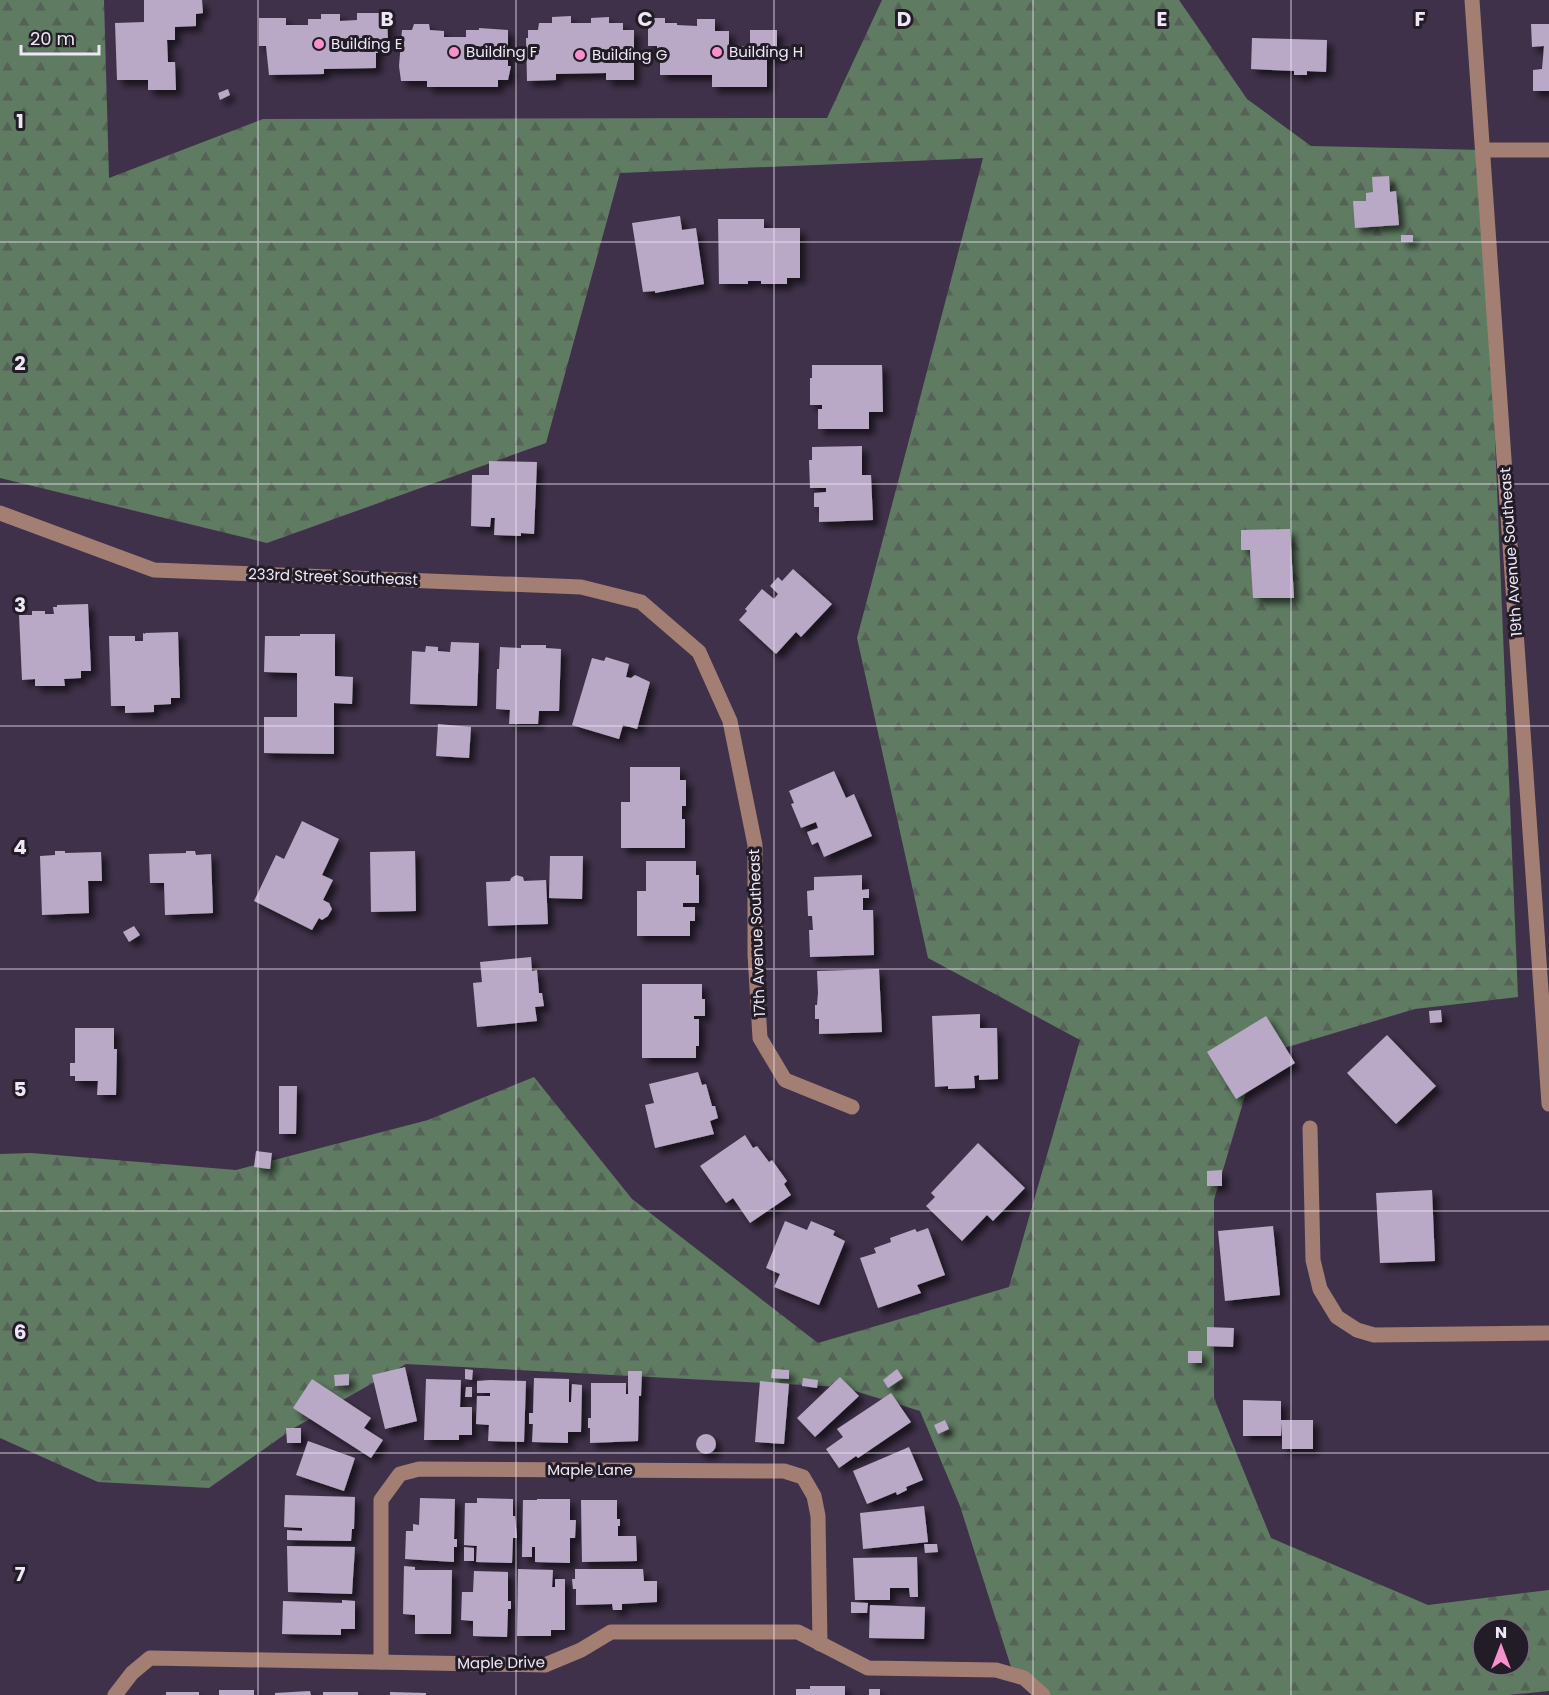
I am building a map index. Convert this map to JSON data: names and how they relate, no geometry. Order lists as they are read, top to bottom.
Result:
{
  "streets": {
    "street": [
      "19th Avenue Southeast",
      "233rd Street Southeast",
      "17th Avenue Southeast",
      "Maple Lane",
      "Maple Drive"
    ]
  },
  "crossings": [
    ["233rd Street Southeast", "17th Avenue Southeast"],
    ["Maple Lane", "Maple Drive"]
  ],
  "places": [
    "Building E",
    "Building F",
    "Building H",
    "Building G"
  ],
  "scale_bar": "20 m",
  "north": "top",
  "grid": {
    "columns": [
      "B",
      "C",
      "D",
      "E",
      "F"
    ],
    "rows": [
      "1",
      "2",
      "3",
      "4",
      "5",
      "6",
      "7"
    ]
  }
}
